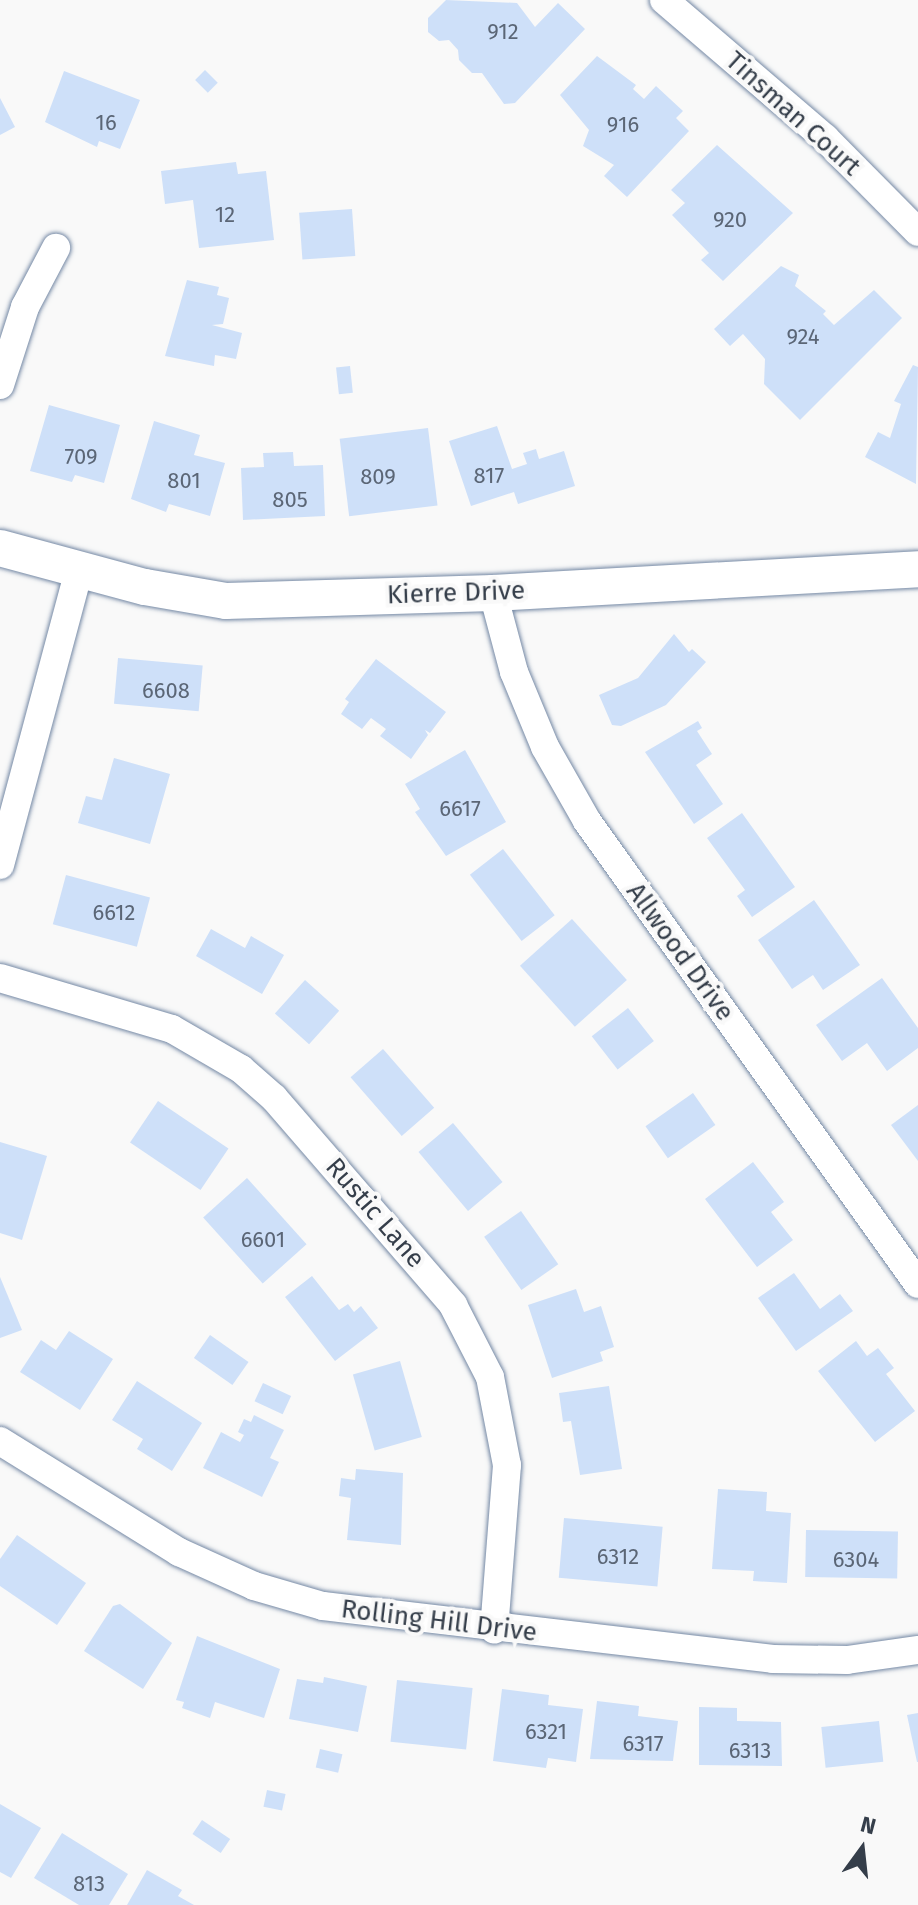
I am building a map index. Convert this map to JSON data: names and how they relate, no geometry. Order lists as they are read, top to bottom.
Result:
{
  "streets": {
    "street": [
      "Tinsman Court",
      "Kierre Drive",
      "Allwood Drive",
      "Rustic Lane",
      "Rolling Hill Drive"
    ]
  },
  "crossings": [
    ["Kierre Drive", "Allwood Drive"],
    ["Rustic Lane", "Rolling Hill Drive"]
  ],
  "house_numbers": [
    "912",
    "16",
    "916",
    "12",
    "920",
    "924",
    "709",
    "817",
    "809",
    "801",
    "805",
    "6608",
    "6617",
    "6612",
    "6601",
    "6312",
    "6304",
    "6321",
    "6317",
    "6313",
    "813"
  ],
  "north": "top"
}
